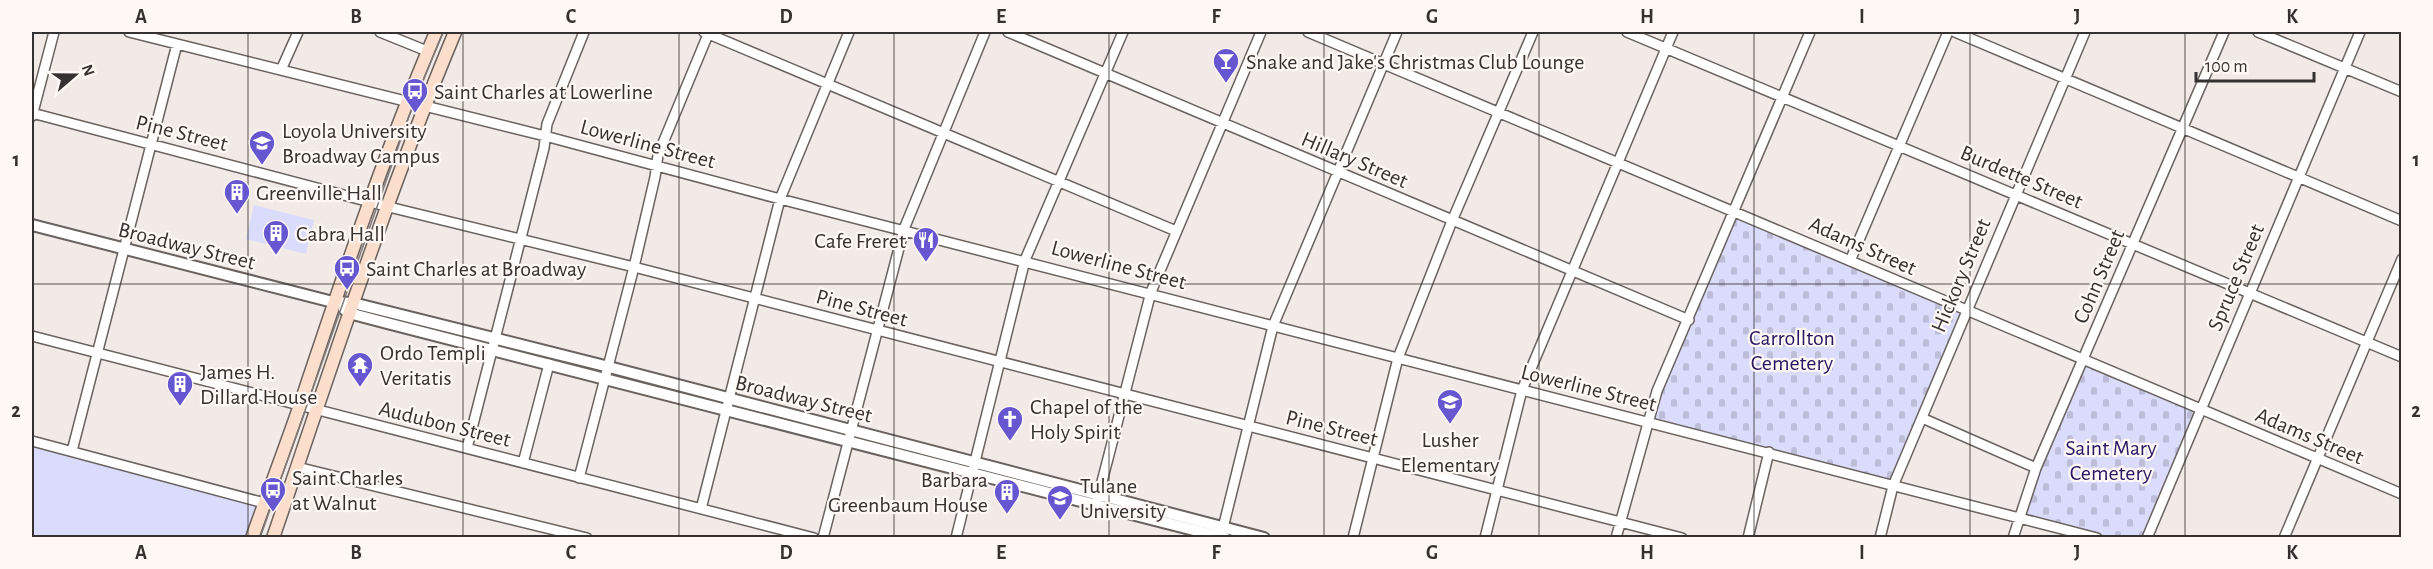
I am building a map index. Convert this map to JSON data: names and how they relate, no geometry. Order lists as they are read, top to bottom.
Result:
{
  "streets": {
    "street": [
      "Pine Street",
      "Lowerline Street",
      "Hillary Street",
      "Burdette Street",
      "Broadway Street",
      "Adams Street",
      "Hickory Street",
      "Cohn Street",
      "Spruce Street",
      "Audubon Street"
    ]
  },
  "crossings": [
    ["Lowerline Street", "Hickory Street"],
    ["Lowerline Street", "Cohn Street"],
    ["Burdette Street", "Hickory Street"],
    ["Burdette Street", "Cohn Street"],
    ["Burdette Street", "Spruce Street"],
    ["Adams Street", "Hickory Street"],
    ["Adams Street", "Cohn Street"],
    ["Adams Street", "Spruce Street"]
  ],
  "parks": ["Carrollton Cemetery", "Saint Mary Cemetery"],
  "places": {
    "bar": ["Snake and Jake's Christmas Club Lounge"],
    "bus stop": ["Saint Charles at Lowerline", "Saint Charles at Broadway", "Saint Charles at Walnut"],
    "school or university": ["Loyola University Broadway Campus", "Lusher Elementary", "Tulane University"],
    "building": [
      "Greenville Hall",
      "Cabra Hall",
      "James H. Dillard House",
      "Barbara Greenbaum House"
    ],
    "restaurant": ["Cafe Freret"],
    "temple": ["Ordo Templi Veritatis"],
    "church": ["Chapel of the Holy Spirit"]
  },
  "scale_bar": "100 m",
  "north": "right",
  "grid": {
    "columns": [
      "A",
      "B",
      "C",
      "D",
      "E",
      "F",
      "G",
      "H",
      "I",
      "J",
      "K"
    ],
    "rows": ["1", "2"]
  }
}
